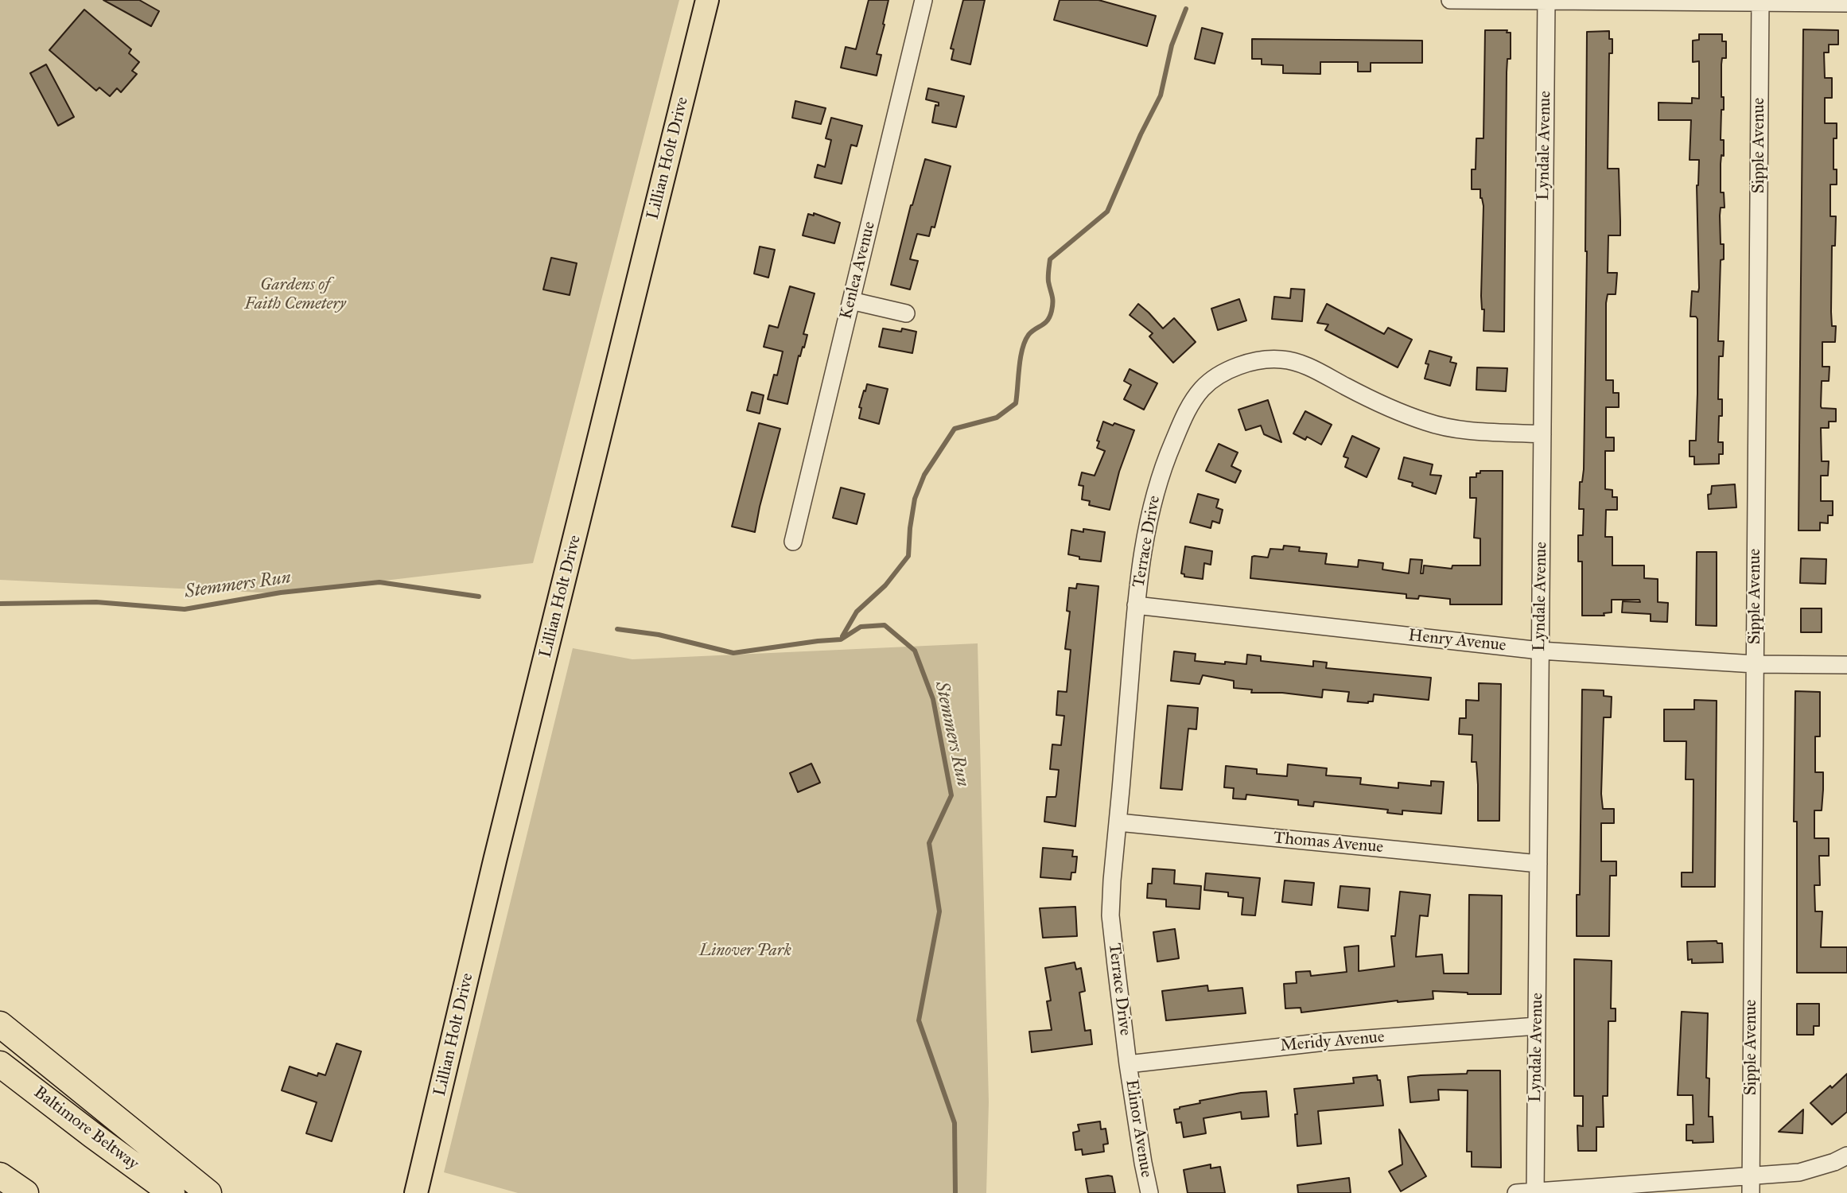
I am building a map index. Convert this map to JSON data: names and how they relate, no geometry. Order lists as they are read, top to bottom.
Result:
{
  "streets": {
    "highway": ["Baltimore Beltway"],
    "main road": ["Lillian Holt Drive"],
    "street": [
      "Lyndale Avenue",
      "Sipple Avenue",
      "Kenlea Avenue",
      "Terrace Drive",
      "Henry Avenue",
      "Thomas Avenue",
      "Meridy Avenue",
      "Elinor Avenue"
    ]
  },
  "crossings": [
    ["Lyndale Avenue", "Terrace Drive"],
    ["Lyndale Avenue", "Henry Avenue"],
    ["Lyndale Avenue", "Thomas Avenue"],
    ["Lyndale Avenue", "Meridy Avenue"],
    ["Sipple Avenue", "Henry Avenue"],
    ["Terrace Drive", "Henry Avenue"],
    ["Terrace Drive", "Thomas Avenue"],
    ["Terrace Drive", "Meridy Avenue"],
    ["Terrace Drive", "Elinor Avenue"],
    ["Meridy Avenue", "Elinor Avenue"]
  ],
  "water": ["Stemmers Run"],
  "parks": ["Gardens of Faith Cemetery", "Linover Park"]
}
